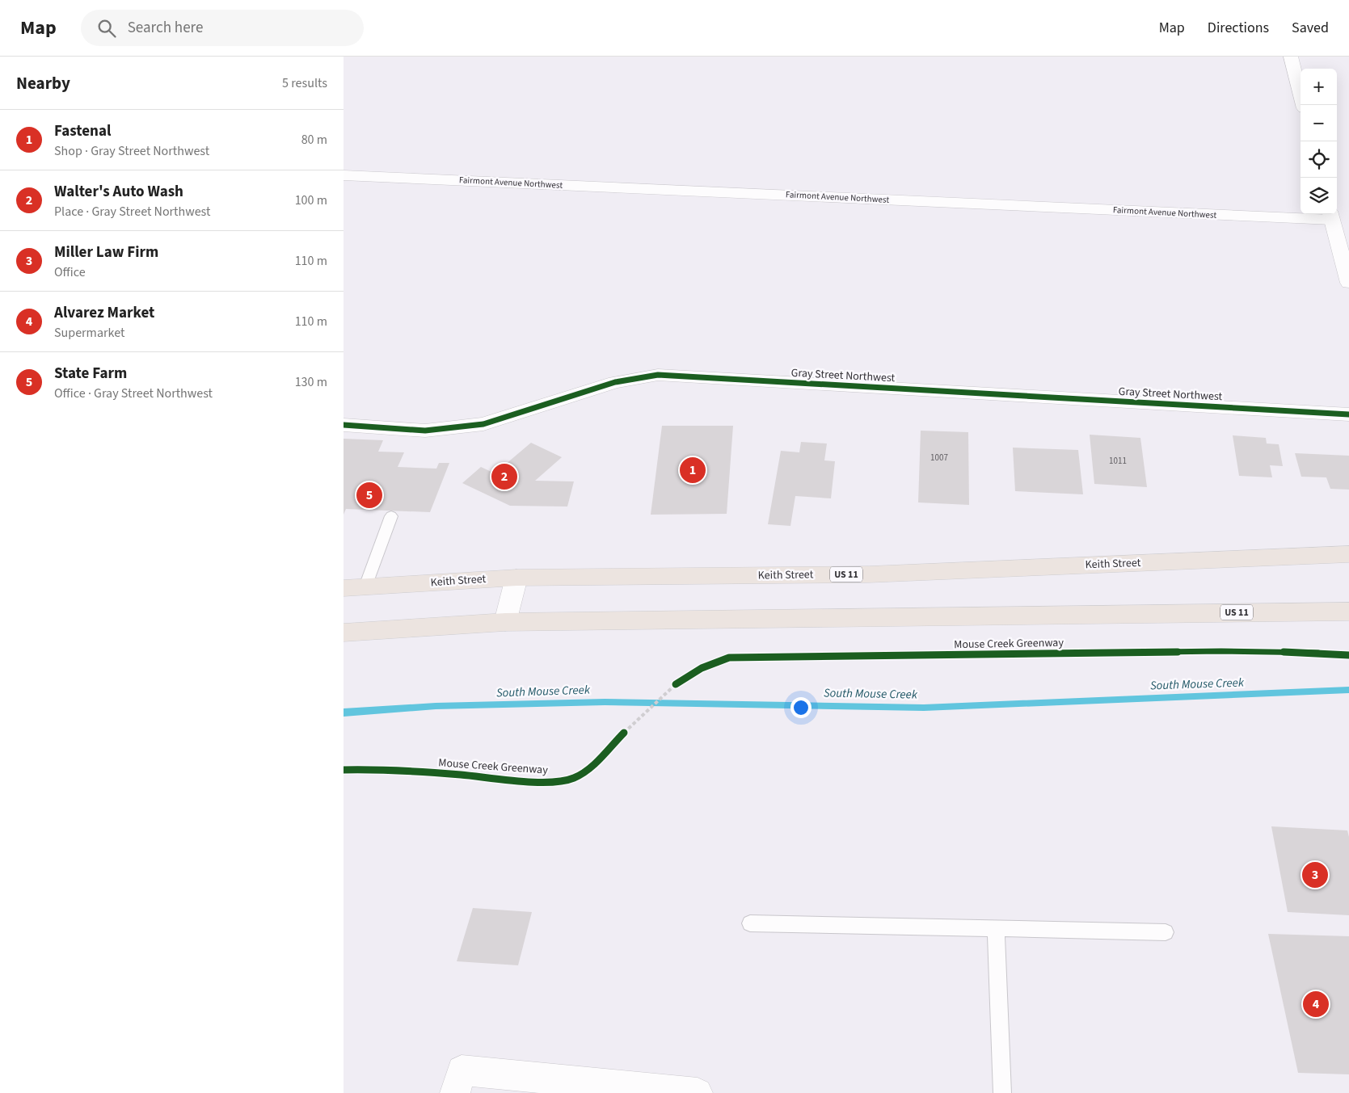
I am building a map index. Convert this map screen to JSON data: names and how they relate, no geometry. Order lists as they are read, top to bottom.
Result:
{
  "streets": {
    "main road": ["Keith Street", "US 11"],
    "street": ["Fairmont Avenue Northwest", "Gray Street Northwest"],
    "cycle path": ["Mouse Creek Greenway"]
  },
  "water": ["South Mouse Creek"],
  "house_numbers": ["1007", "1011"],
  "page": {
    "header": "Map",
    "search": "Search here",
    "nav": ["Map", "Directions", "Saved"],
    "heading": ["Nearby", "5 results"],
    "map_buttons": ["+", "−"],
    "list": [
      {
        "mark": "1",
        "name": "Fastenal",
        "note": "Shop · Gray Street Northwest",
        "value": "80 m"
      },
      {
        "mark": "2",
        "name": "Walter's Auto Wash",
        "note": "Place · Gray Street Northwest",
        "value": "100 m"
      },
      {
        "mark": "3",
        "name": "Miller Law Firm",
        "note": "Office",
        "value": "110 m"
      },
      {
        "mark": "4",
        "name": "Alvarez Market",
        "note": "Supermarket",
        "value": "110 m"
      },
      {
        "mark": "5",
        "name": "State Farm",
        "note": "Office · Gray Street Northwest",
        "value": "130 m"
      }
    ],
    "pins": [
      "1",
      "2",
      "5",
      "3",
      "4"
    ]
  }
}
